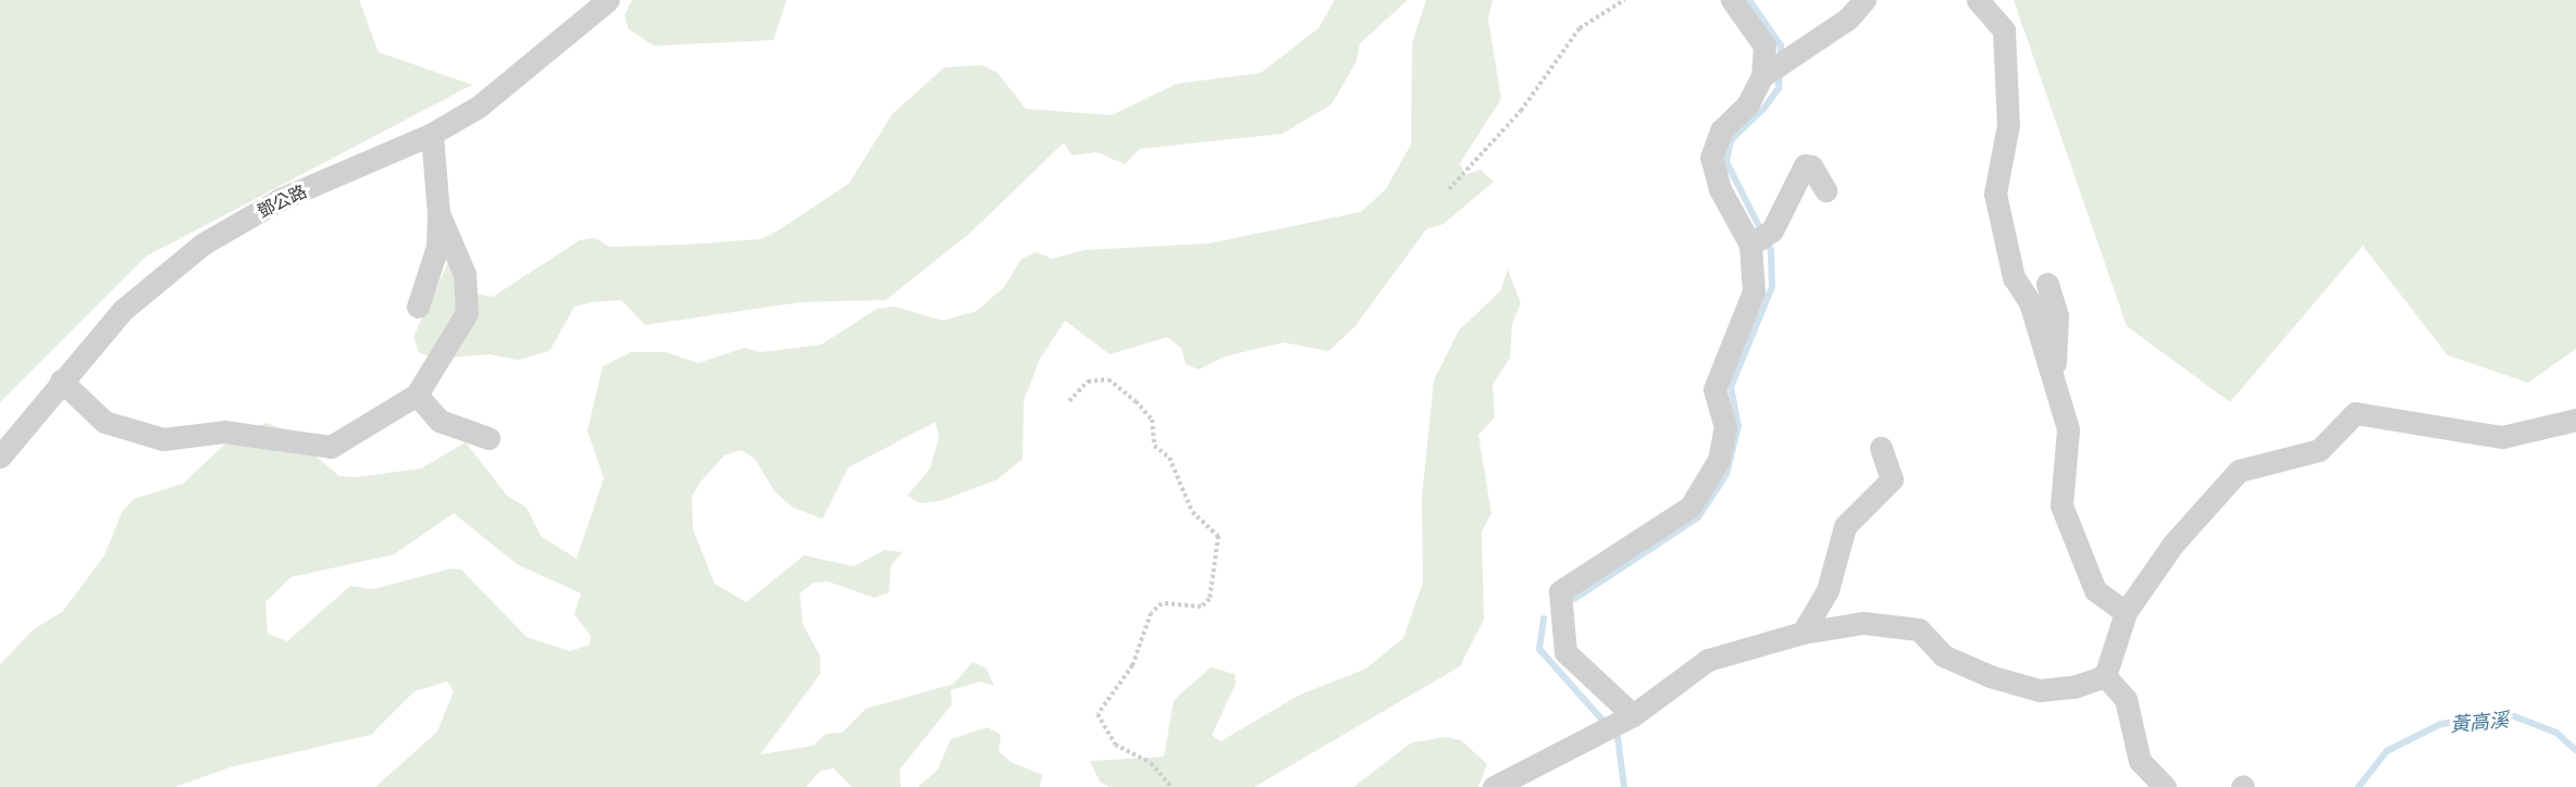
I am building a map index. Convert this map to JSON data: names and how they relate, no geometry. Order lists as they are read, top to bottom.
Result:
{
  "streets": {
    "street": ["鄧公路"]
  },
  "water": ["黃高溪"]
}
